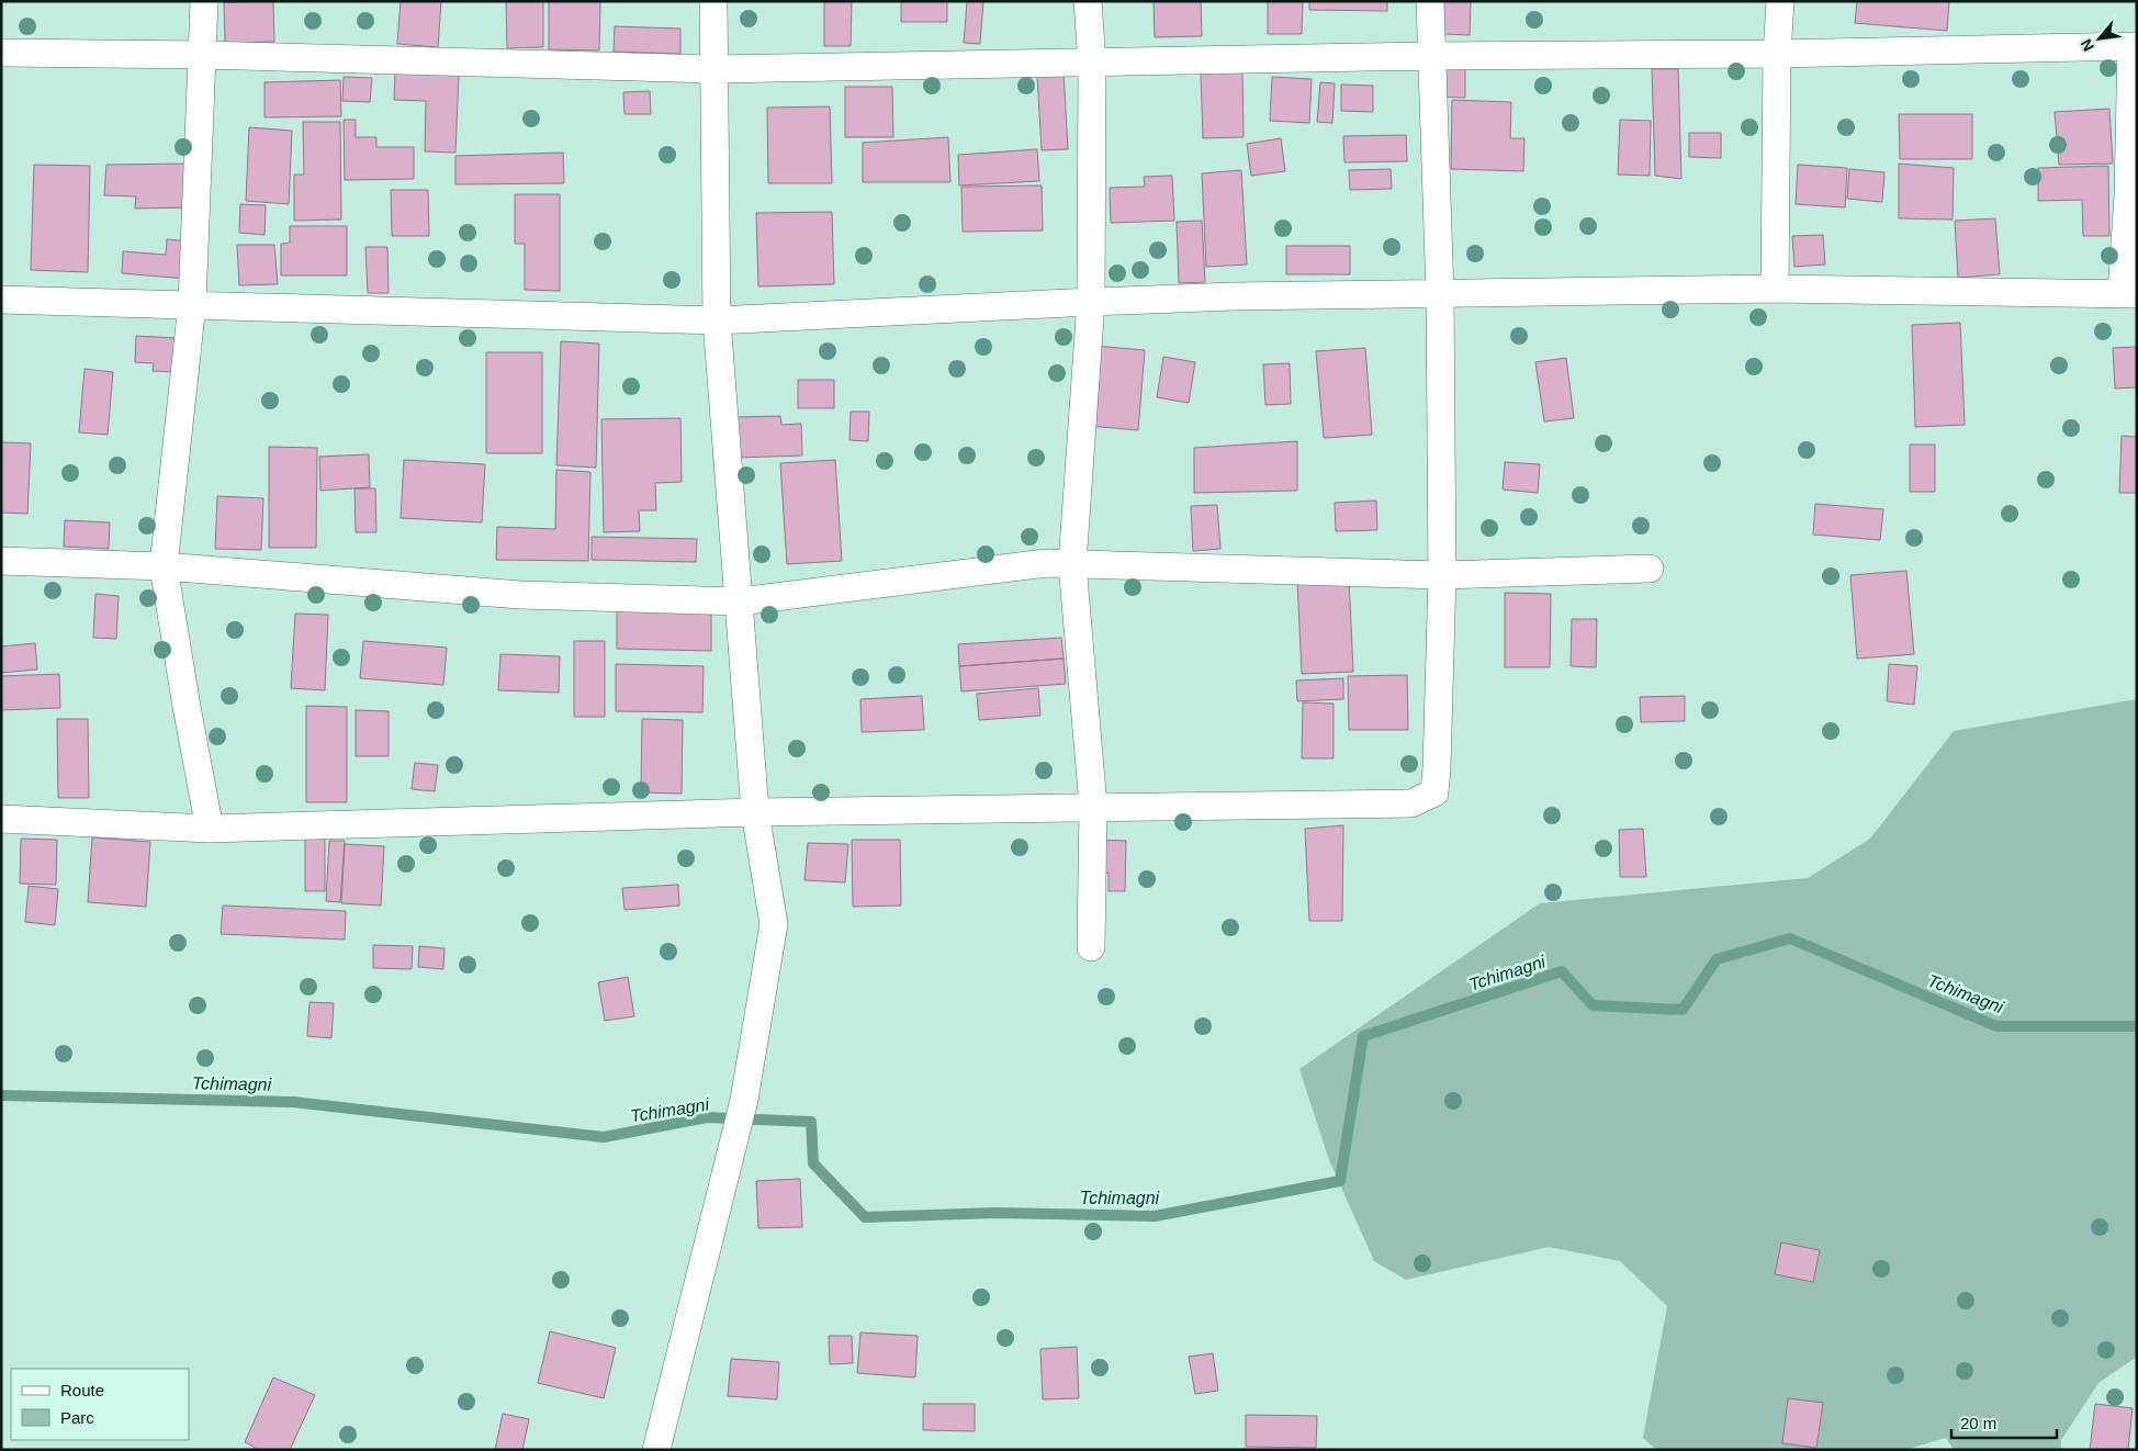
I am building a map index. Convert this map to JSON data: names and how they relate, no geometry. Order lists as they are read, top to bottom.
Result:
{
  "water": ["Tchimagni"],
  "legend": ["Route", "Parc"],
  "scale_bar": "20 m",
  "north": "bottom left"
}
